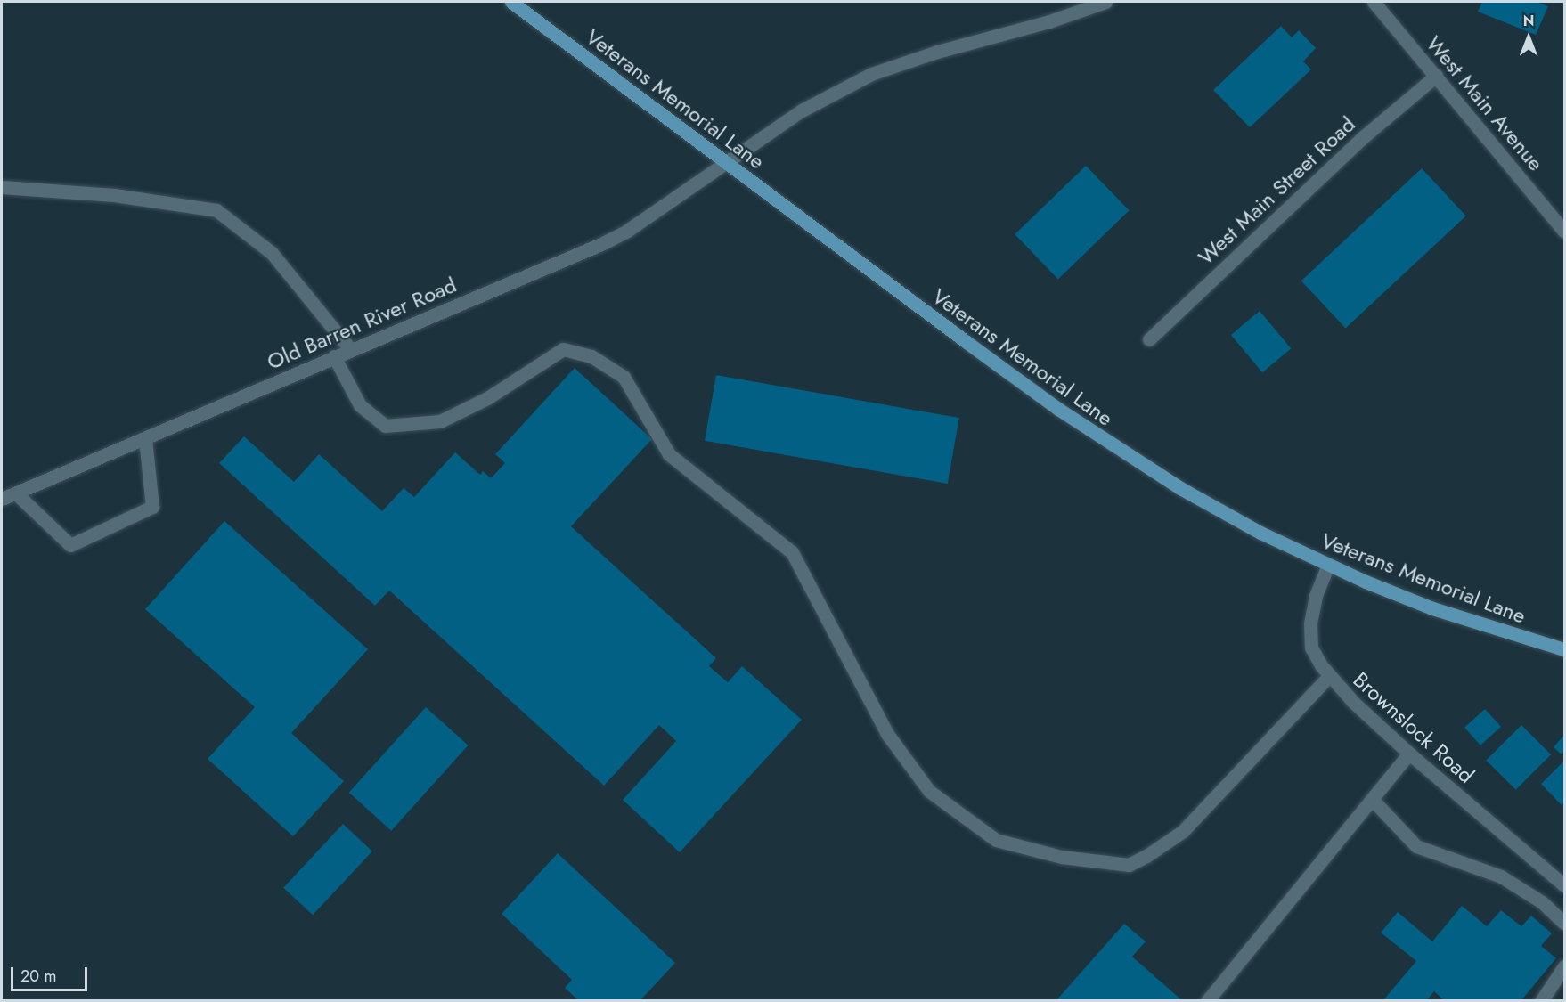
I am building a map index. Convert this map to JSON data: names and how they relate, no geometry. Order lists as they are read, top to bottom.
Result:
{
  "streets": {
    "main road": ["Veterans Memorial Lane"],
    "street": [
      "West Main Avenue",
      "West Main Street Road",
      "Old Barren River Road",
      "Brownslock Road"
    ]
  },
  "crossings": [
    ["Veterans Memorial Lane", "Old Barren River Road"],
    ["Veterans Memorial Lane", "Brownslock Road"],
    ["West Main Avenue", "West Main Street Road"]
  ],
  "scale_bar": "20 m",
  "north": "top"
}
